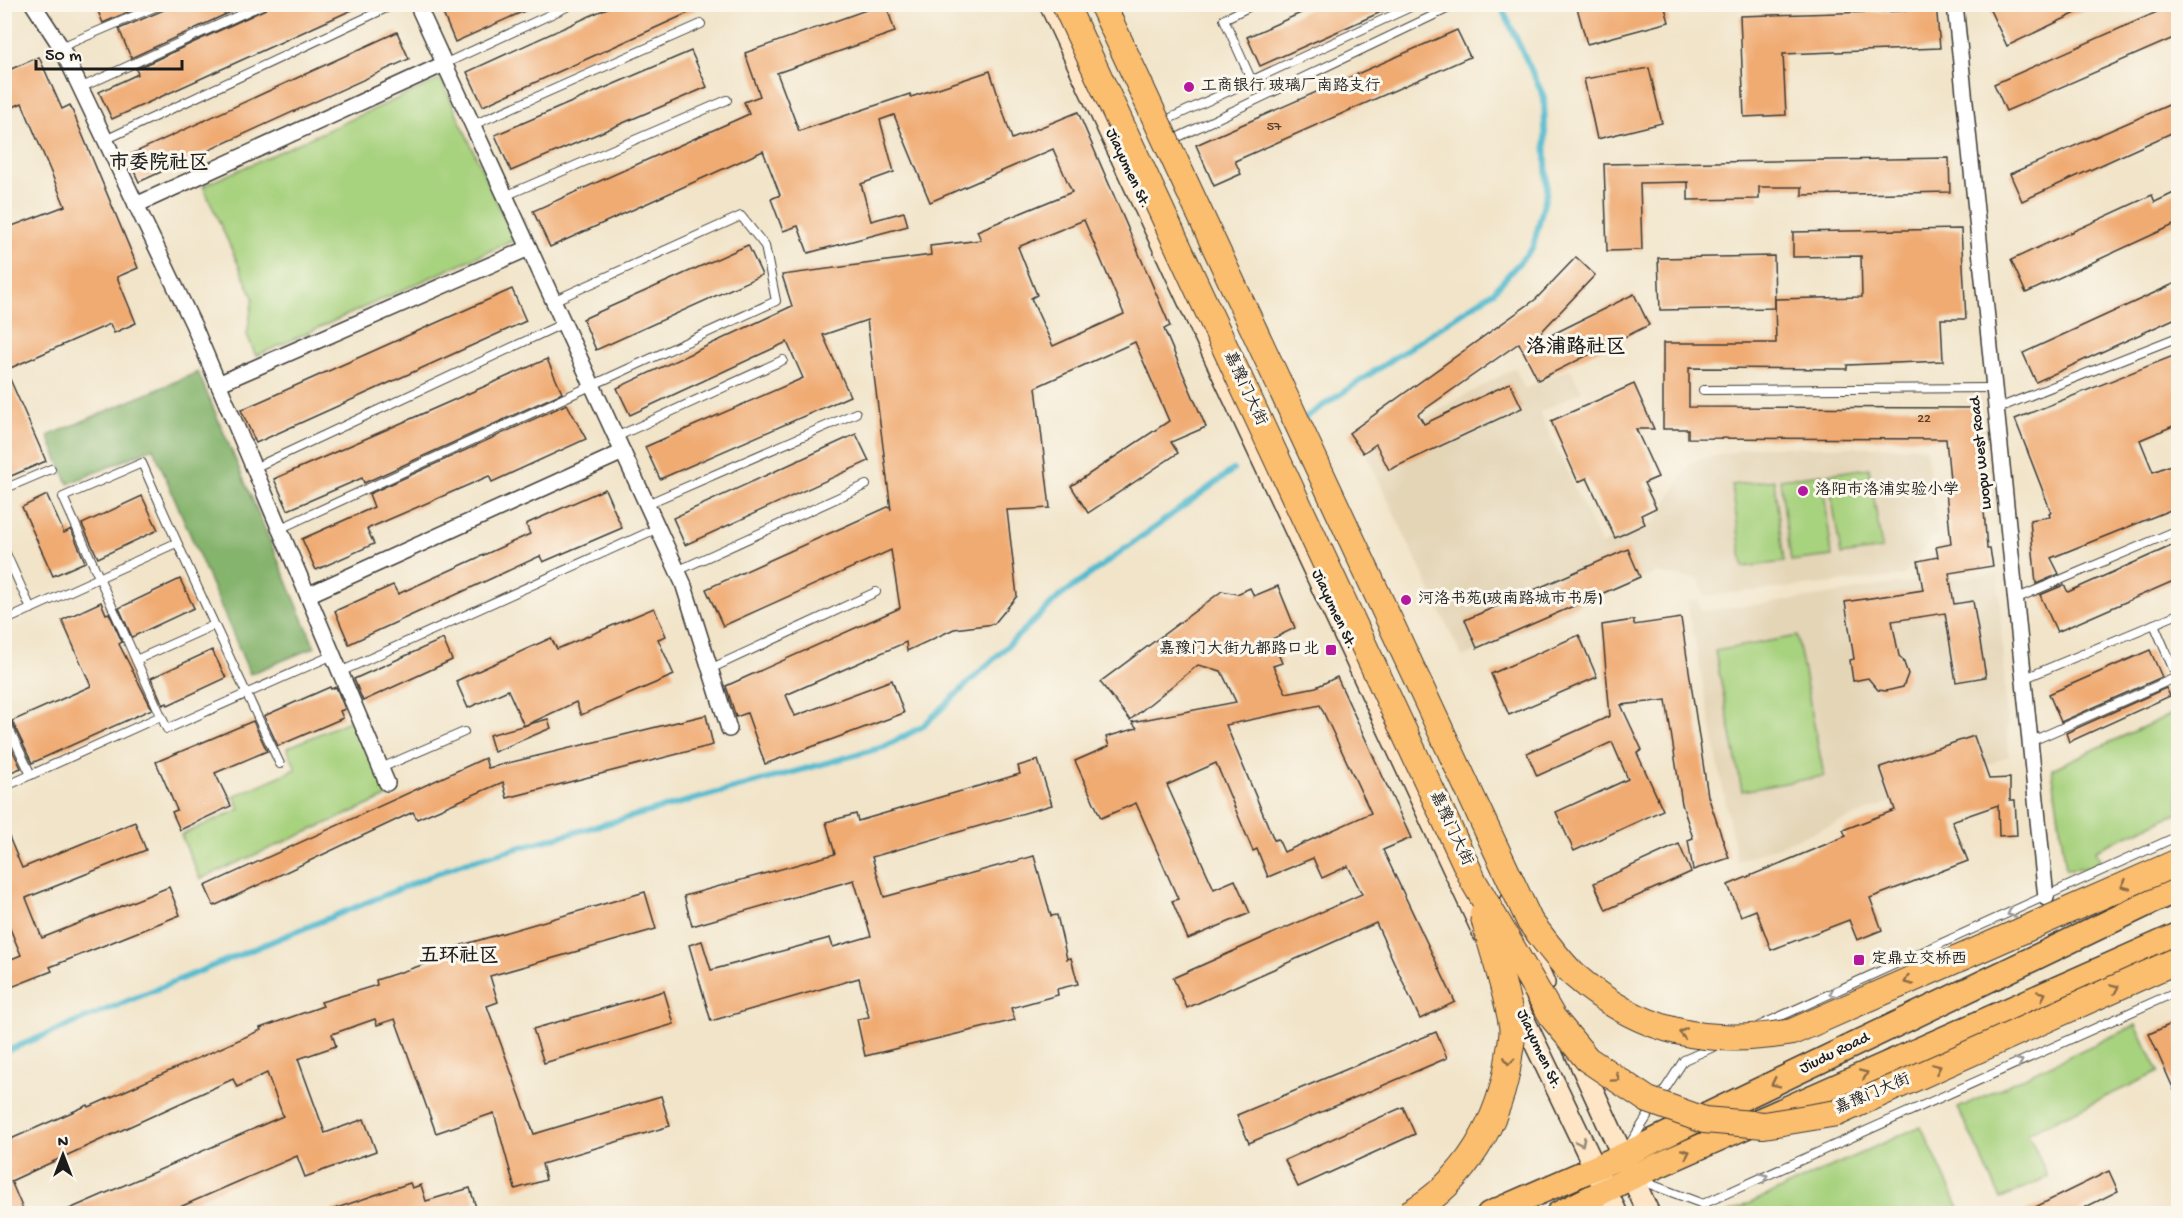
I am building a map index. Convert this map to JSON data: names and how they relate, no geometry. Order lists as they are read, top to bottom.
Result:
{
  "streets": {
    "highway": ["嘉豫门大街"],
    "main road": ["Jiayumen St.", "Jiudu Road"],
    "street": ["Luopu West Road"]
  },
  "crossings": [
    ["Jiayumen St.", "嘉豫门大街"],
    ["Jiayumen St.", "Jiudu Road"]
  ],
  "districts": ["市委院社区", "洛浦路社区", "五环社区"],
  "places": {
    "other": ["工商银行 玻璃厂南路支行", "洛阳市洛浦实验小学", "河洛书苑(玻南路城市书房)"],
    "transit": ["嘉豫门大街九都路口北", "定鼎立交桥西"]
  },
  "house_numbers": ["57", "22"],
  "scale_bar": "50 m",
  "north": "top"
}
